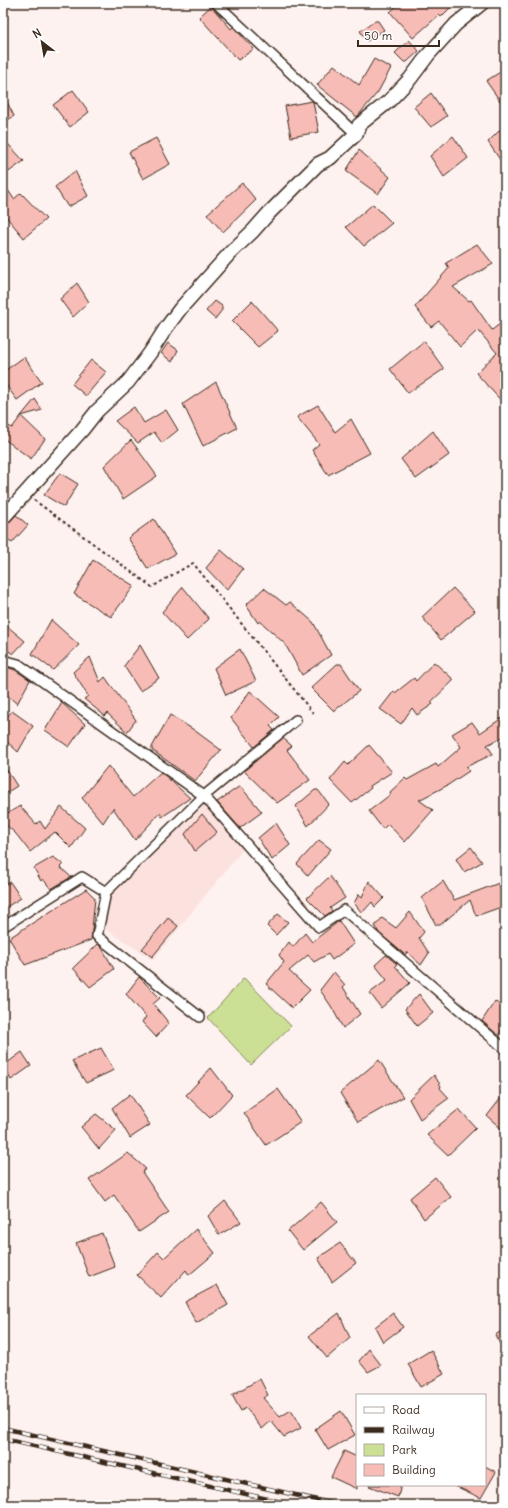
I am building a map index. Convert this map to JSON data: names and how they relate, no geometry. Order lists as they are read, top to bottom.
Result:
{
  "legend": [
    "Road",
    "Railway",
    "Park",
    "Building"
  ],
  "scale_bar": "50 m",
  "north": "top left"
}
